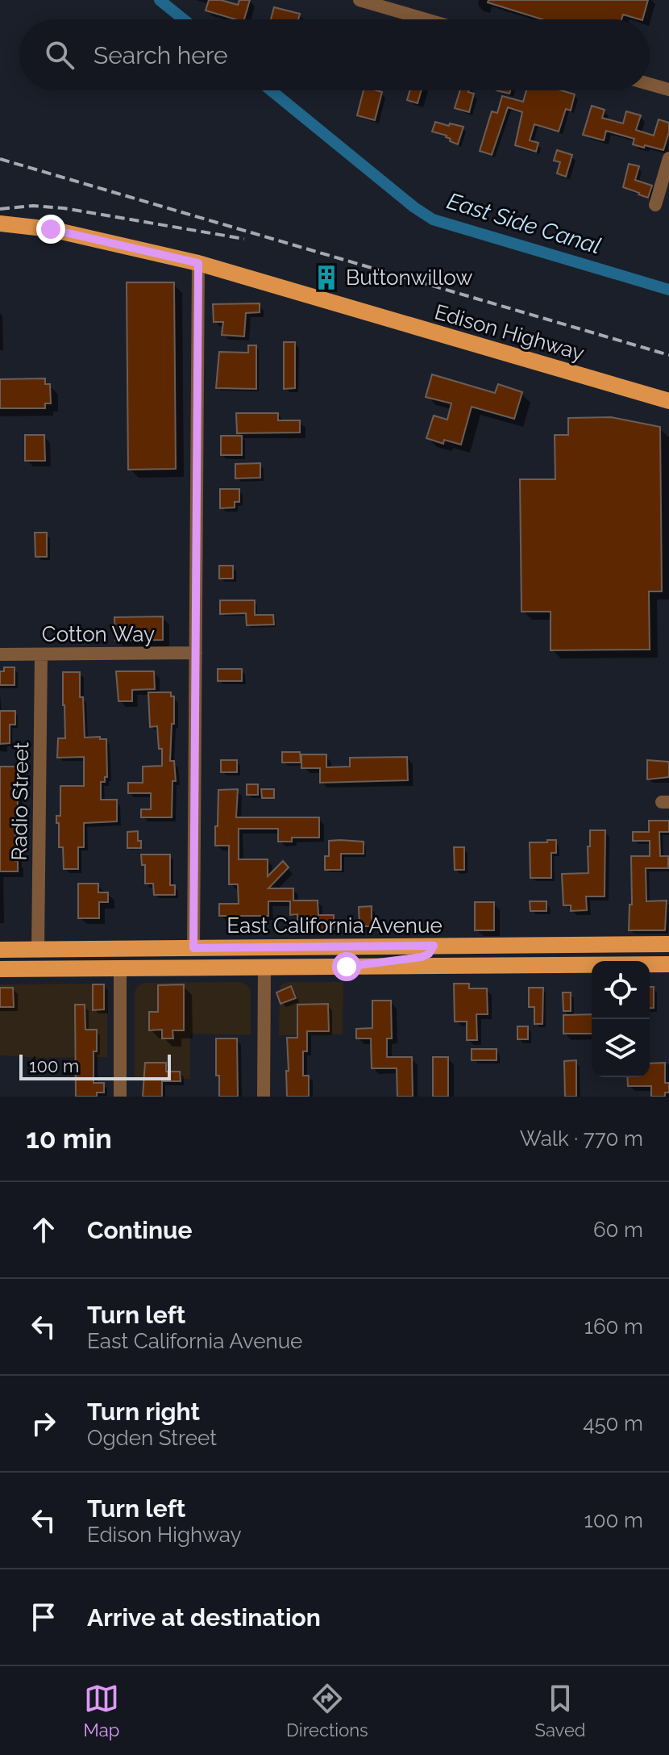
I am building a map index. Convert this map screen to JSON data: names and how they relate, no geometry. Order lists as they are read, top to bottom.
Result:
{
  "streets": {
    "main road": ["Edison Highway", "East California Avenue"],
    "street": ["Cotton Way", "Radio Street"]
  },
  "crossings": [
    ["Cotton Way", "Radio Street"],
    ["Radio Street", "East California Avenue"]
  ],
  "water": ["East Side Canal"],
  "places": {
    "building": ["Buttonwillow"]
  },
  "scale_bar": "100 m",
  "page": {
    "search": "Search here",
    "scale": "100 m",
    "heading": ["10 min", "Walk · 770 m"],
    "list": [
      ["Continue", "60 m"],
      ["Turn left", "East California Avenue", "160 m"],
      ["Turn right", "Ogden Street", "450 m"],
      ["Turn left", "Edison Highway", "100 m"],
      "Arrive at destination"
    ],
    "nav": ["Map", "Directions", "Saved"]
  }
}
